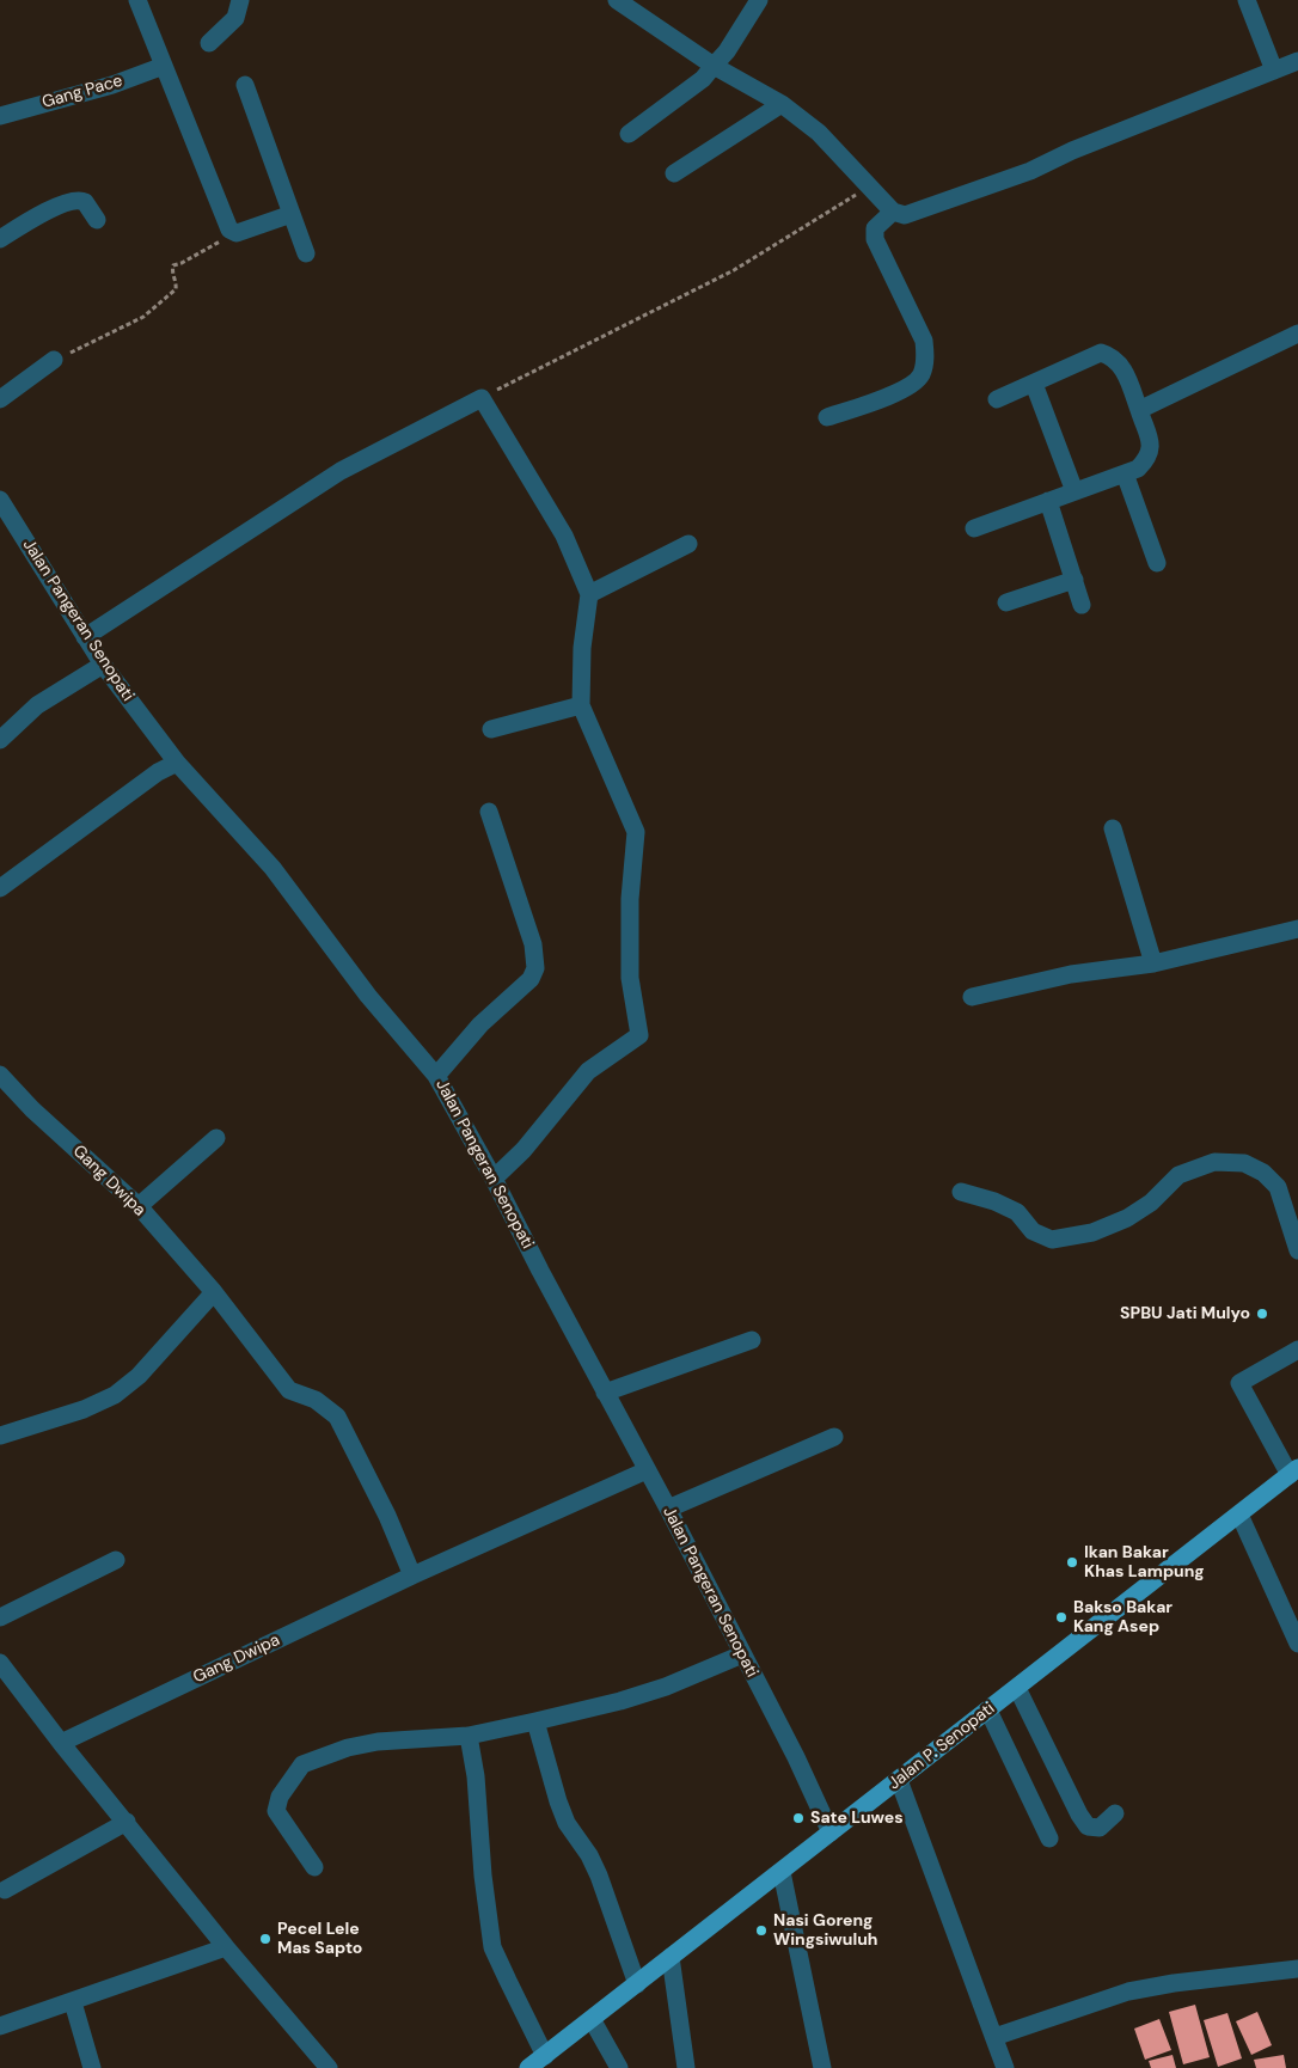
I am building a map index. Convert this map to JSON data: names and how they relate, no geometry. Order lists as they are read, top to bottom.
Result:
{
  "streets": {
    "main road": ["Jalan P. Senopati"],
    "street": ["Gang Pace", "Jalan Pangeran Senopati", "Gang Dwipa"]
  },
  "crossings": [
    ["Jalan Pangeran Senopati", "Gang Dwipa"],
    ["Jalan Pangeran Senopati", "Jalan P. Senopati"]
  ],
  "places": [
    "SPBU Jati Mulyo",
    "Ikan Bakar Khas Lampung",
    "Bakso Bakar Kang Asep",
    "Sate Luwes",
    "Nasi Goreng Wingsiwuluh",
    "Pecel Lele Mas Sapto"
  ]
}
